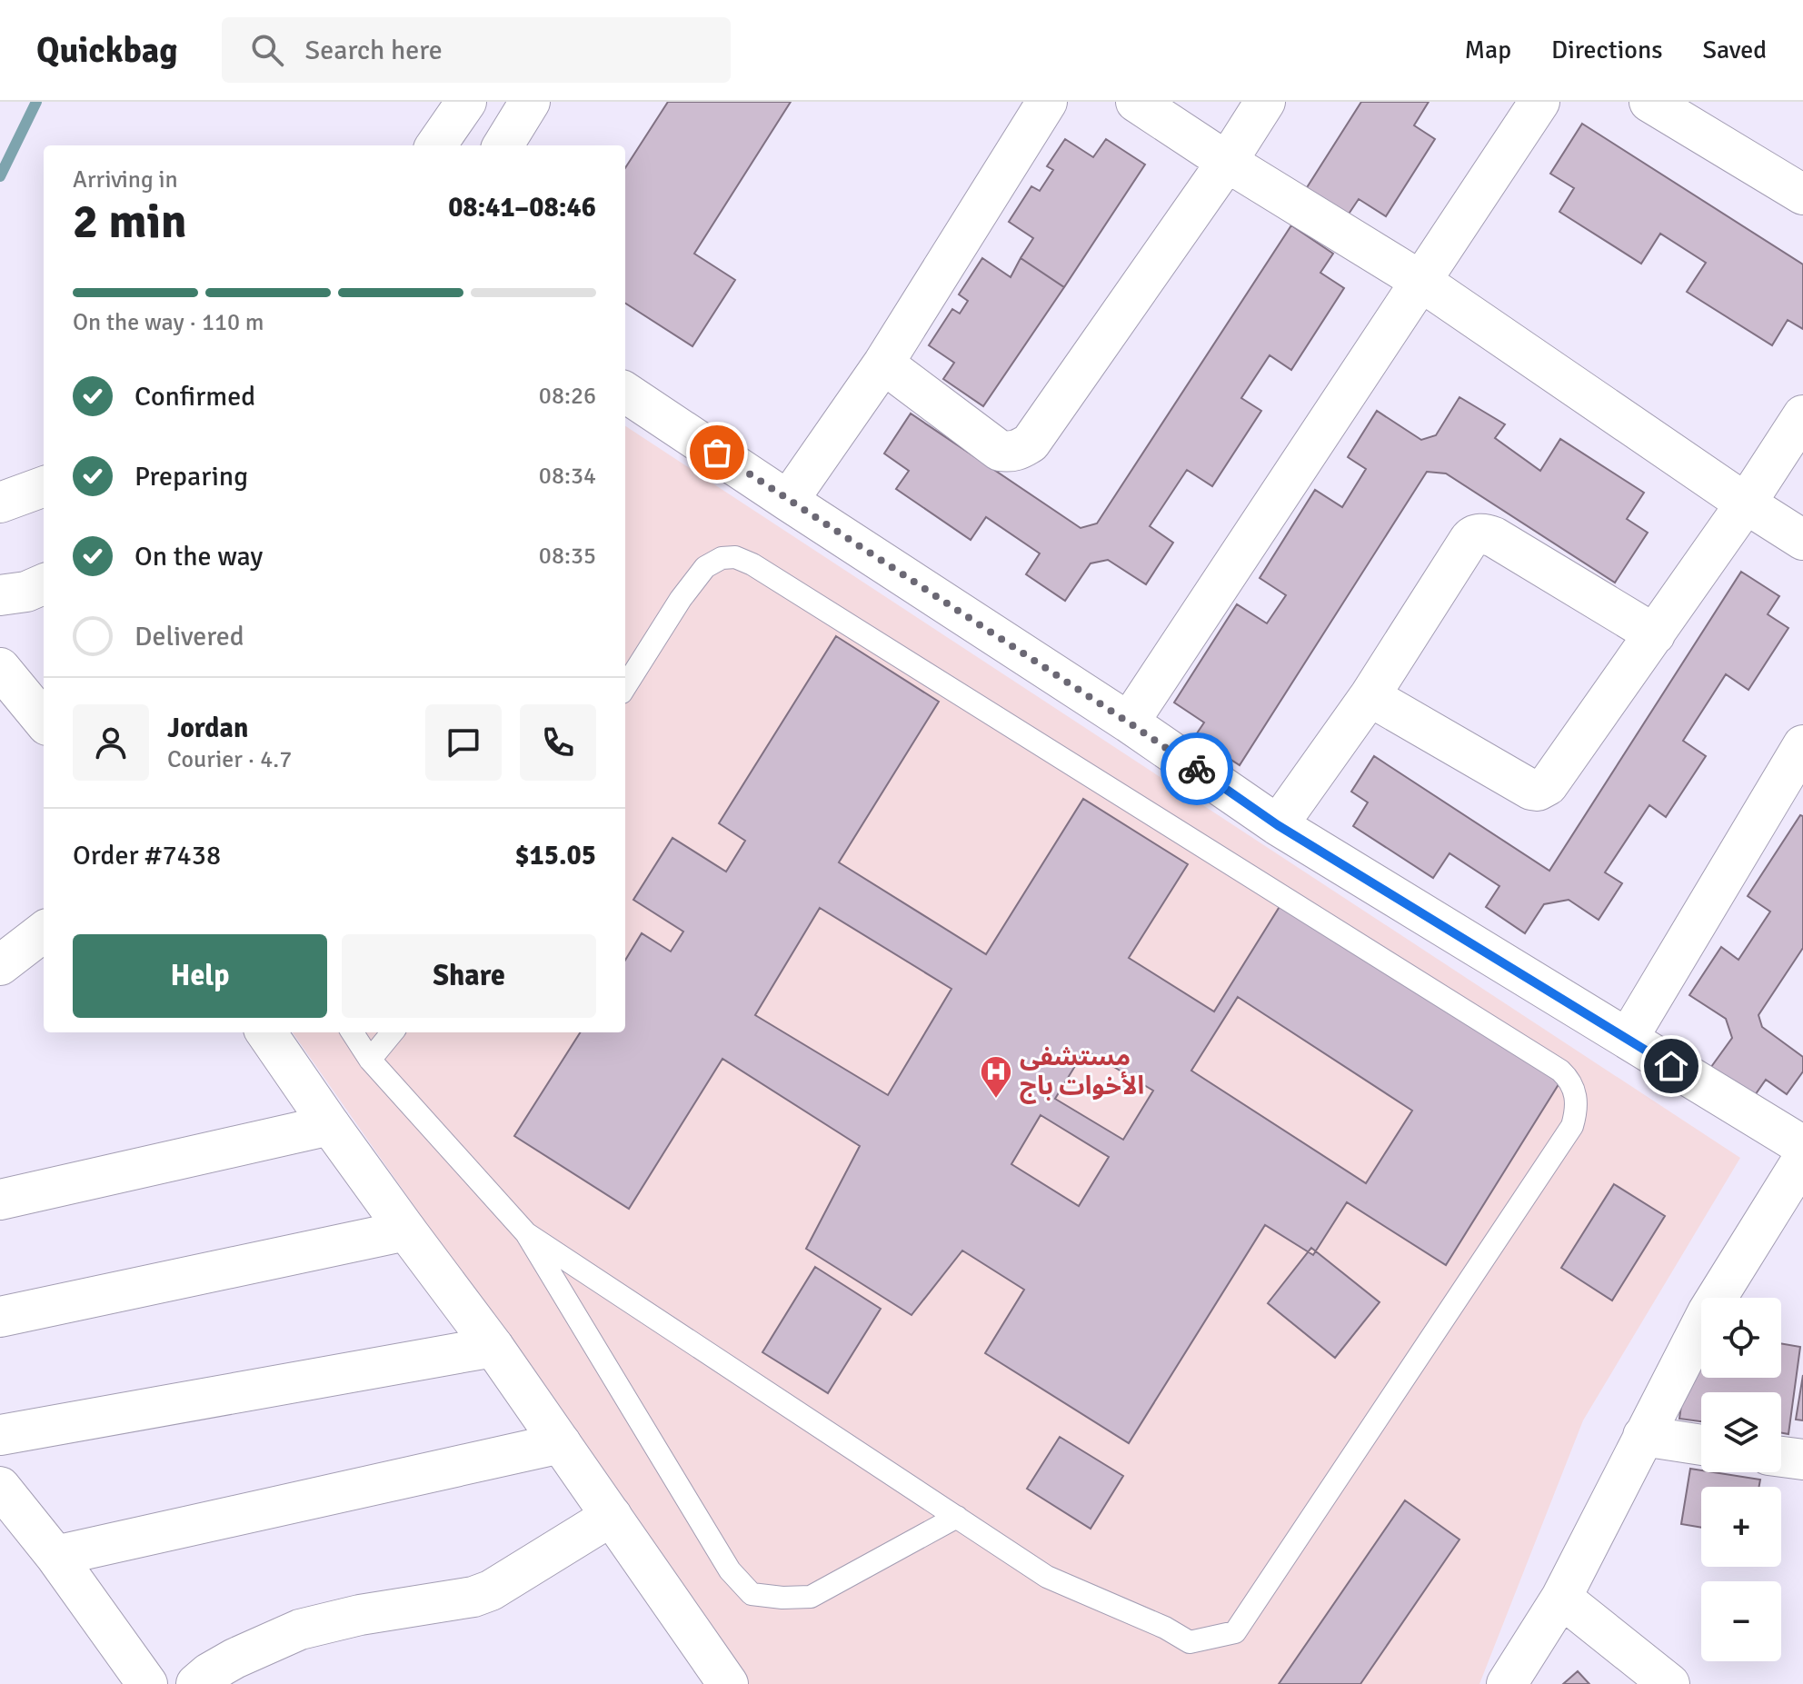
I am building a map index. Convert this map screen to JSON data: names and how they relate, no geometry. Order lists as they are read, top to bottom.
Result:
{
  "places": {
    "hospital": ["مستشفى الأخوات باج"]
  },
  "page": {
    "header": "Quickbag",
    "search": "Search here",
    "nav": ["Map", "Directions", "Saved"],
    "heading": ["2 min", "Arriving in", "08:41–08:46"],
    "panel": [
      "Jordan",
      "Courier · 4.7",
      "Order #7438",
      "$15.05"
    ],
    "bar": "On the way · 110 m",
    "list": [
      ["Confirmed", "08:26"],
      ["Preparing", "08:34"],
      ["On the way", "08:35"],
      "Delivered"
    ],
    "buttons": ["Help", "Share"],
    "map_buttons": ["+", "−"]
  }
}
